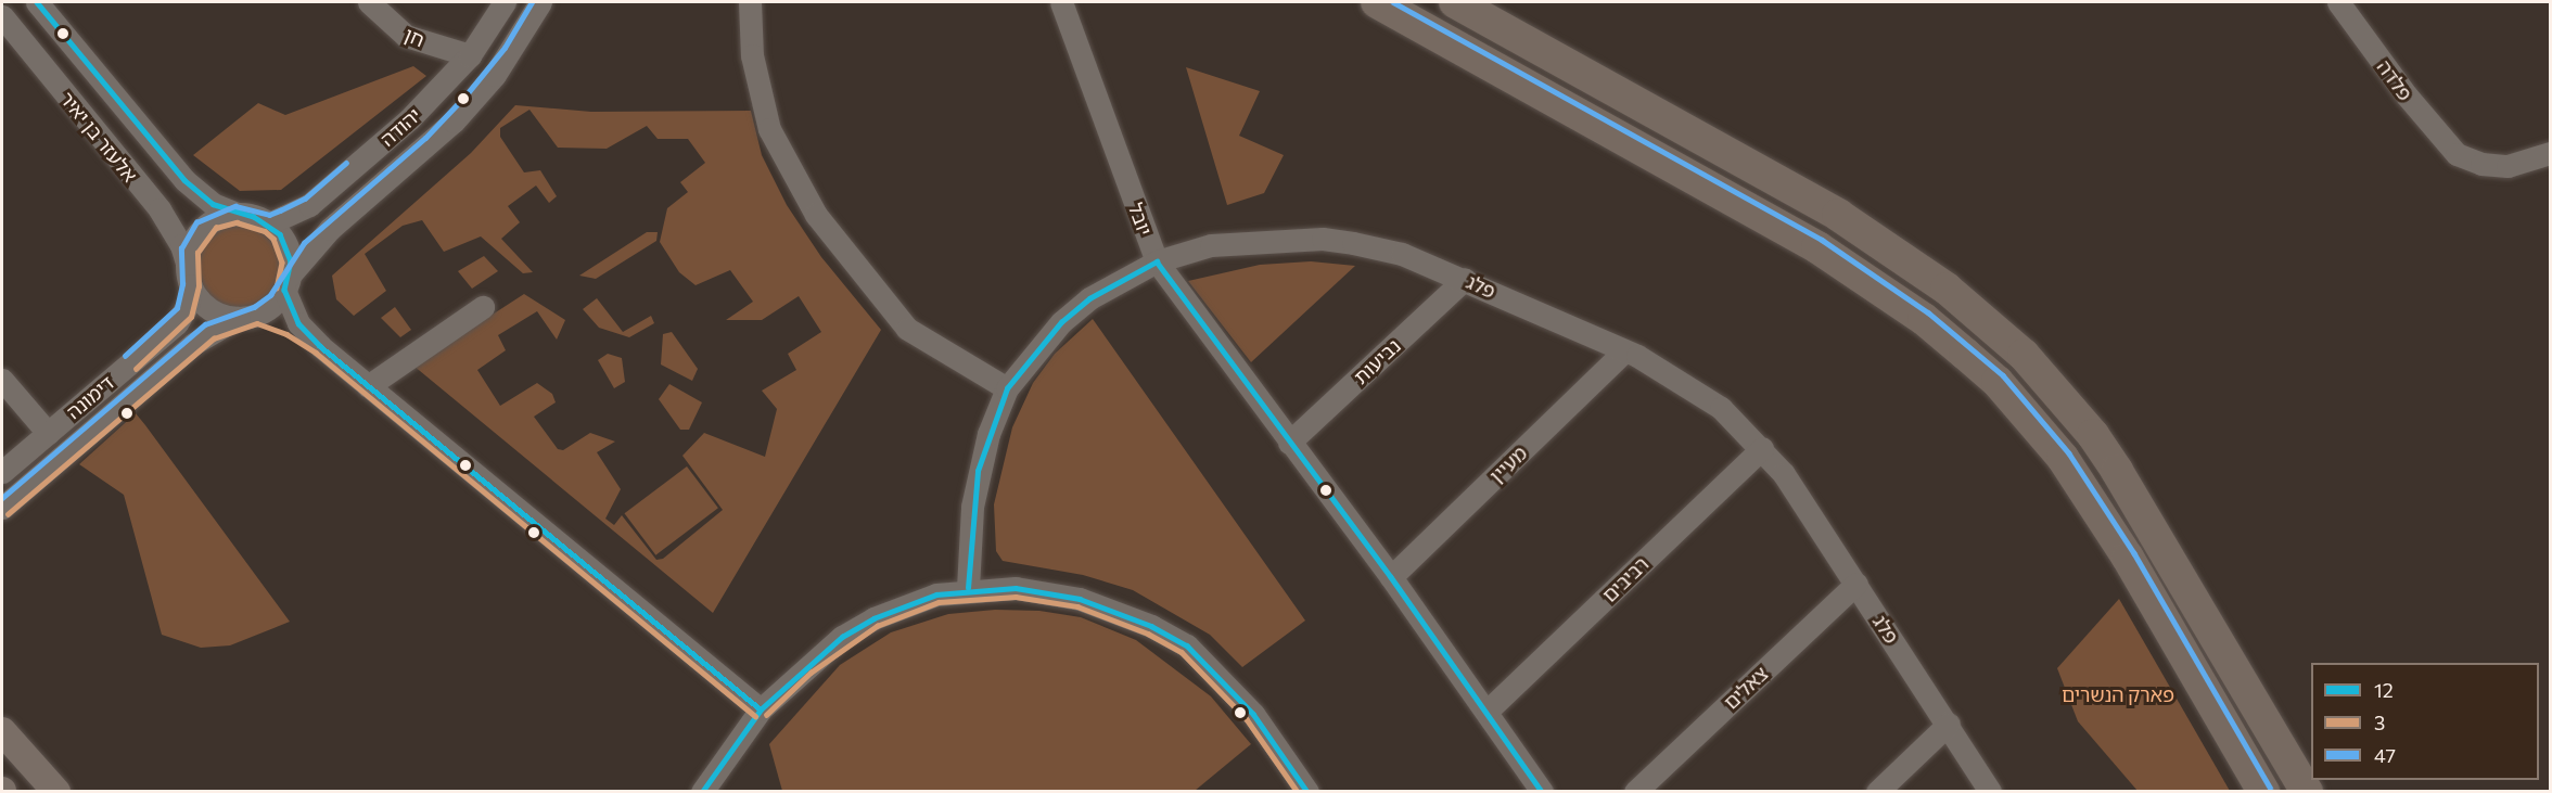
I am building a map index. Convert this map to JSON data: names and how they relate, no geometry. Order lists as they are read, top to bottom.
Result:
{
  "streets": {
    "street": [
      "חן",
      "פלדה",
      "יהודה",
      "אלעזר בן יאיר",
      "יובל",
      "פלג",
      "נביעות",
      "דימונה",
      "מעיין",
      "רביבים",
      "צאלים"
    ]
  },
  "crossings": [
    ["חן", "יהודה"],
    ["יהודה", "אלעזר בן יאיר"],
    ["יהודה", "דימונה"],
    ["אלעזר בן יאיר", "דימונה"],
    ["יובל", "פלג"],
    ["יובל", "נביעות"],
    ["יובל", "מעיין"],
    ["יובל", "רביבים"],
    ["פלג", "נביעות"],
    ["פלג", "מעיין"],
    ["פלג", "רביבים"],
    ["פלג", "צאלים"]
  ],
  "parks": ["פארק הנשרים"],
  "lines": ["transit line 12", "transit line 47", "transit line 3"],
  "legend": ["12", "3", "47"]
}
